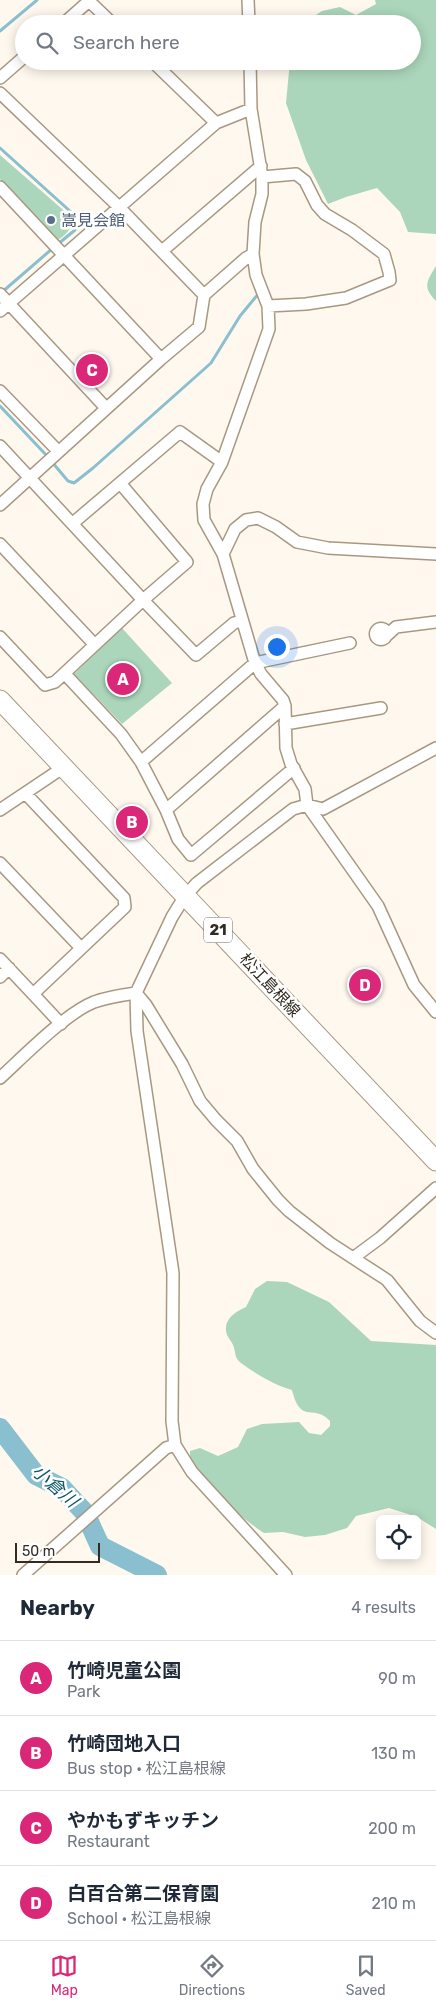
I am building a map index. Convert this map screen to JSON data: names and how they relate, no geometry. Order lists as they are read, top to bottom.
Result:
{
  "streets": {
    "main road": ["21", "松江島根線"]
  },
  "water": ["小倉川"],
  "places": ["嵩見会館"],
  "scale_bar": "50 m",
  "page": {
    "search": "Search here",
    "pins": [
      "C",
      "A",
      "B",
      "D"
    ],
    "scale": "50 m",
    "heading": ["Nearby", "4 results"],
    "list": [
      {
        "mark": "A",
        "name": "竹崎児童公園",
        "note": "Park",
        "value": "90 m"
      },
      {
        "mark": "B",
        "name": "竹崎団地入口",
        "note": "Bus stop · 松江島根線",
        "value": "130 m"
      },
      {
        "mark": "C",
        "name": "やかもずキッチン",
        "note": "Restaurant",
        "value": "200 m"
      },
      {
        "mark": "D",
        "name": "白百合第二保育園",
        "note": "School · 松江島根線",
        "value": "210 m"
      }
    ],
    "nav": ["Map", "Directions", "Saved"]
  }
}
